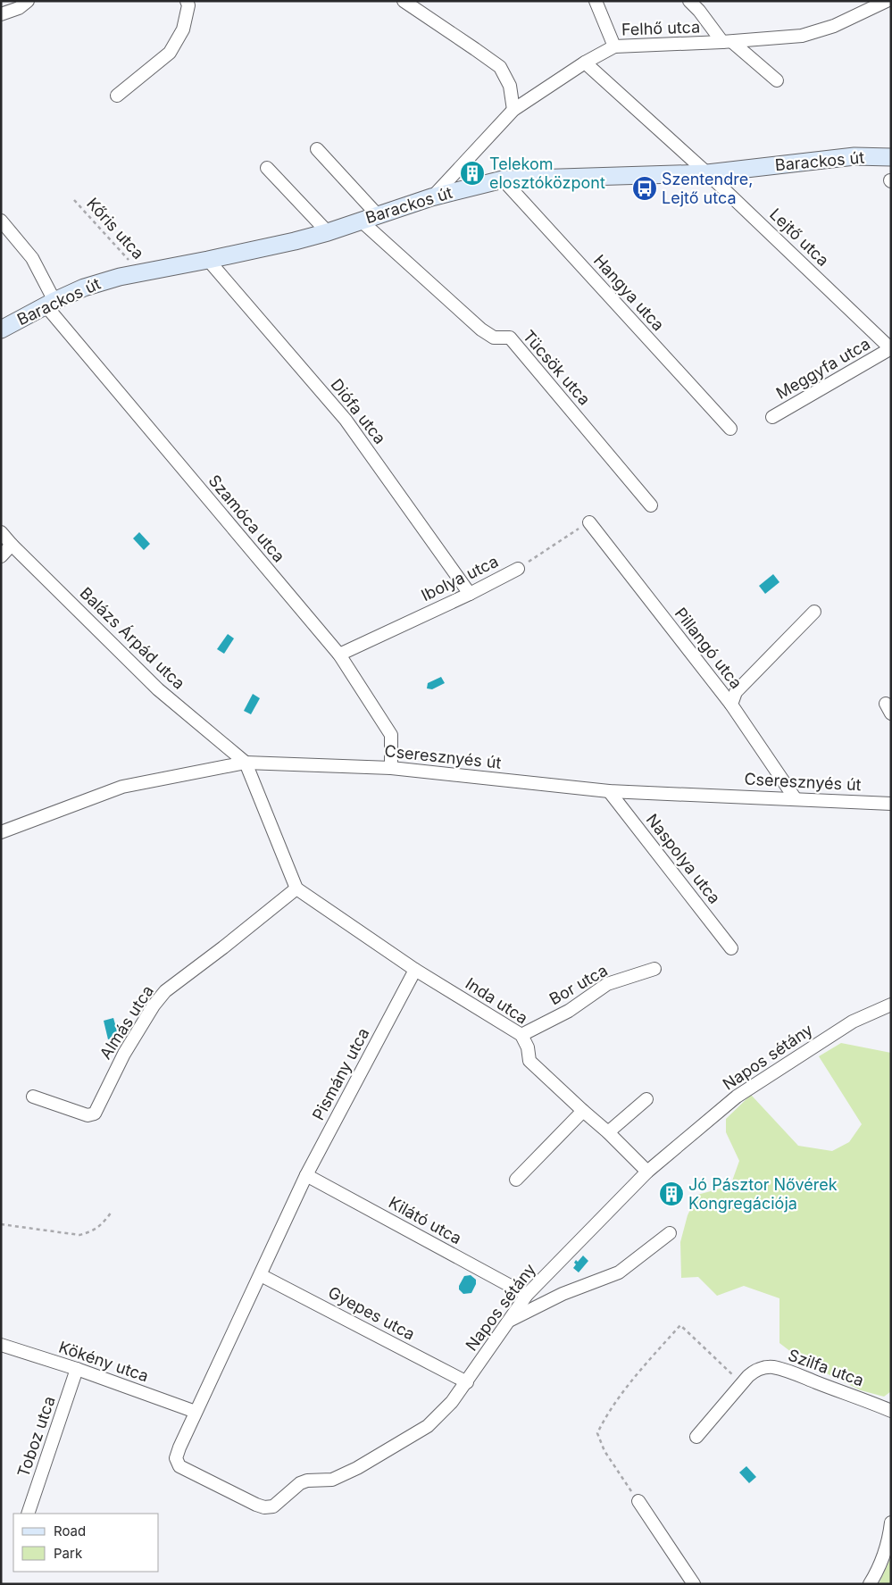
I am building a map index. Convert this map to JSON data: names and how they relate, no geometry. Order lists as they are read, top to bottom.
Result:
{
  "streets": {
    "street": [
      "Felhő utca",
      "Barackos út",
      "Lejtő utca",
      "Hangya utca",
      "Tücsök utca",
      "Meggyfa utca",
      "Diófa utca",
      "Szamóca utca",
      "Ibolya utca",
      "Balázs Árpád utca",
      "Pillangó utca",
      "Cseresznyés út",
      "Naspolya utca",
      "Bor utca",
      "Inda utca",
      "Almás utca",
      "Napos sétány",
      "Pismány utca",
      "Kilátó utca",
      "Gyepes utca",
      "Kökény utca",
      "Szilfa utca",
      "Toboz utca"
    ],
    "path": ["Kőris utca"]
  },
  "crossings": [
    ["Felhő utca", "Barackos út"],
    ["Felhő utca", "Lejtő utca"],
    ["Barackos út", "Kőris utca"],
    ["Barackos út", "Lejtő utca"],
    ["Barackos út", "Hangya utca"],
    ["Barackos út", "Tücsök utca"],
    ["Barackos út", "Diófa utca"],
    ["Barackos út", "Szamóca utca"],
    ["Lejtő utca", "Meggyfa utca"],
    ["Diófa utca", "Ibolya utca"],
    ["Szamóca utca", "Ibolya utca"],
    ["Szamóca utca", "Cseresznyés út"],
    ["Ibolya utca", "Pillangó utca"],
    ["Balázs Árpád utca", "Cseresznyés út"],
    ["Pillangó utca", "Cseresznyés út"],
    ["Cseresznyés út", "Naspolya utca"],
    ["Bor utca", "Inda utca"],
    ["Inda utca", "Napos sétány"],
    ["Inda utca", "Pismány utca"],
    ["Napos sétány", "Pismány utca"],
    ["Napos sétány", "Kilátó utca"],
    ["Napos sétány", "Gyepes utca"],
    ["Pismány utca", "Kilátó utca"],
    ["Pismány utca", "Gyepes utca"],
    ["Pismány utca", "Kökény utca"],
    ["Kökény utca", "Toboz utca"]
  ],
  "places": {
    "building": ["Telekom elosztóközpont", "Jó Pásztor Nővérek Kongregációja"],
    "bus stop": ["Szentendre, Lejtő utca"]
  },
  "legend": ["Road", "Park"]
}
